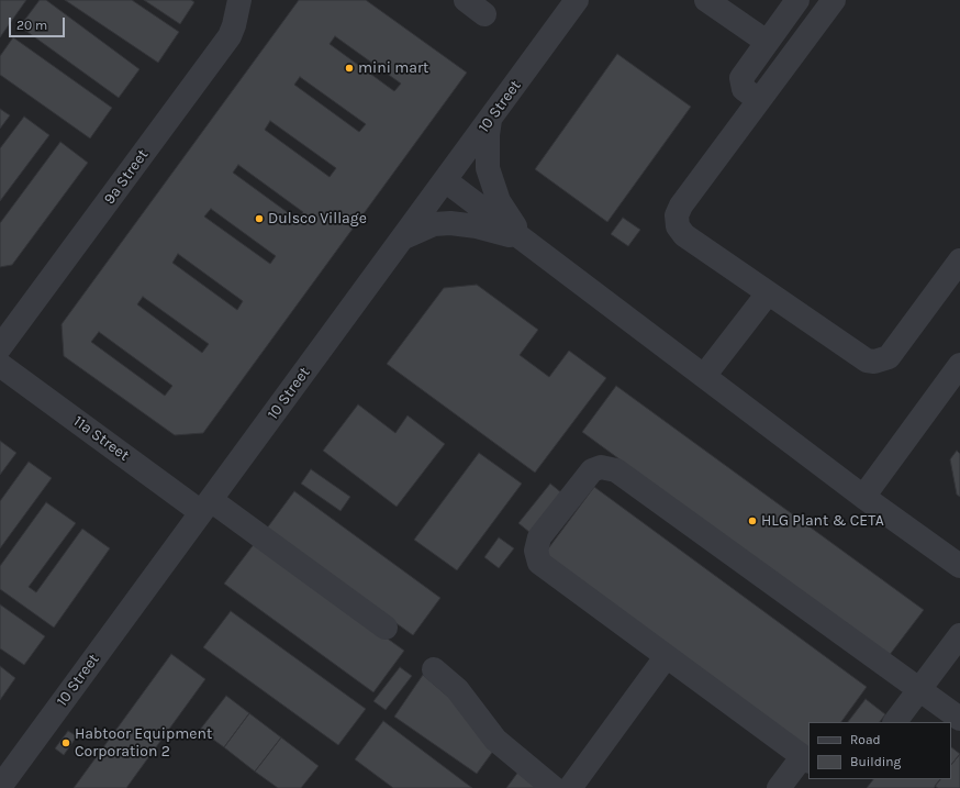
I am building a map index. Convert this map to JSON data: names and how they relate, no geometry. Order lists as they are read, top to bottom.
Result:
{
  "streets": {
    "street": ["10 Street", "9a Street", "11a Street"]
  },
  "crossings": [
    ["10 Street", "11a Street"]
  ],
  "places": [
    "mini mart",
    "Dulsco Village",
    "HLG Plant & CETA",
    "Habtoor Equipment Corporation 2"
  ],
  "legend": ["Road", "Building"],
  "scale_bar": "20 m"
}
